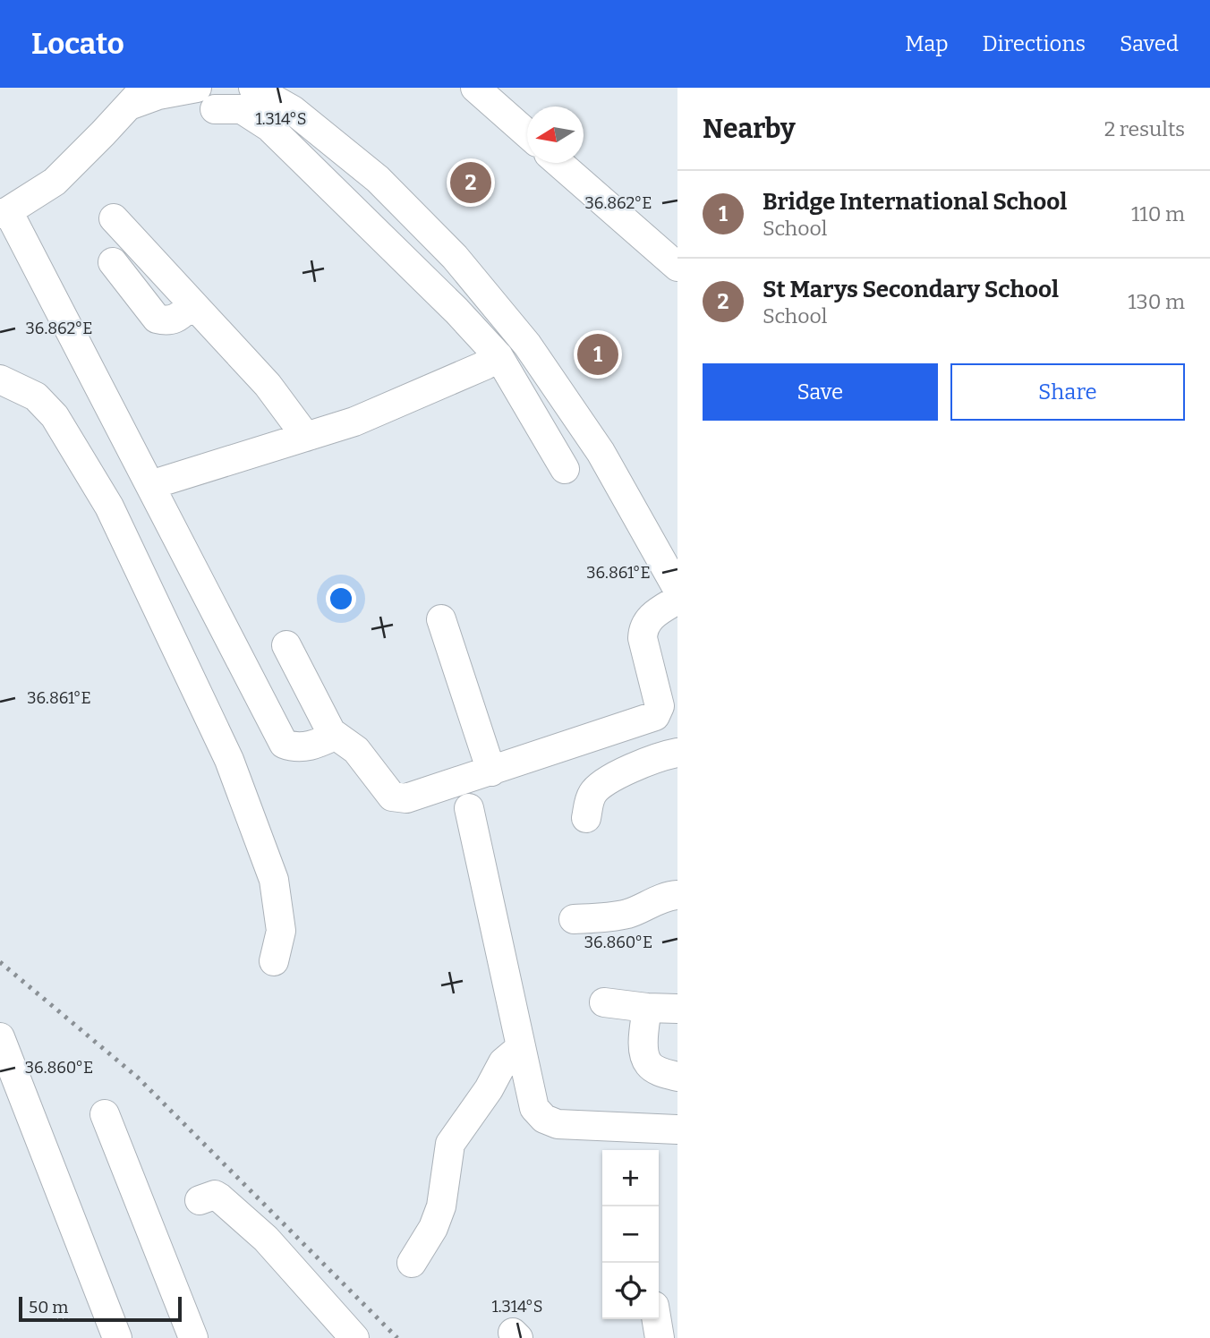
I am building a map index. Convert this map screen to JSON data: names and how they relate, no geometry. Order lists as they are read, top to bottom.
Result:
{
  "scale_bar": "50 m",
  "north": "left",
  "page": {
    "header": "Locato",
    "nav": ["Map", "Directions", "Saved"],
    "heading": ["Nearby", "2 results"],
    "pins": ["2", "1"],
    "list": [
      {
        "mark": "1",
        "name": "Bridge International School",
        "note": "School",
        "value": "110 m"
      },
      {
        "mark": "2",
        "name": "St Marys Secondary School",
        "note": "School",
        "value": "130 m"
      }
    ],
    "buttons": ["Save", "Share"],
    "map_buttons": ["+", "−"],
    "scale": "50 m"
  },
  "coordinates": [
    "1.314°S",
    "36.862°E",
    "36.861°E",
    "36.860°E"
  ]
}
